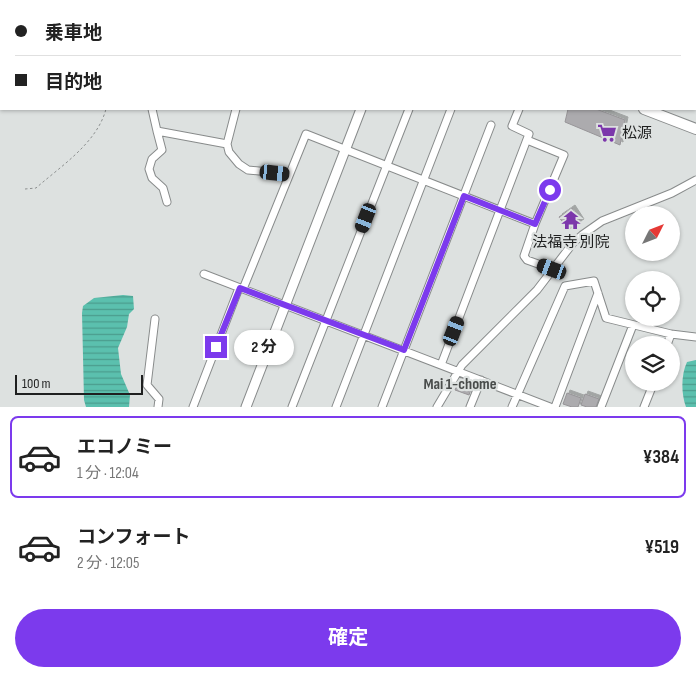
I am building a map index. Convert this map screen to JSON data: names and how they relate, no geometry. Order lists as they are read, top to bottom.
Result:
{
  "districts": ["Mai 1-chome"],
  "places": {
    "supermarket": ["松源"],
    "temple": ["法福寺 別院"]
  },
  "scale_bar": "100 m",
  "north": "top right",
  "page": {
    "banner": ["乗車地", "目的地"],
    "bubble": "2 分",
    "scale": "100 m",
    "list": [
      {
        "name": "エコノミー",
        "note": "1 分 · 12:04",
        "value": "¥384"
      },
      {
        "name": "コンフォート",
        "note": "2 分 · 12:05",
        "value": "¥519"
      }
    ],
    "buttons": "確定"
  }
}
